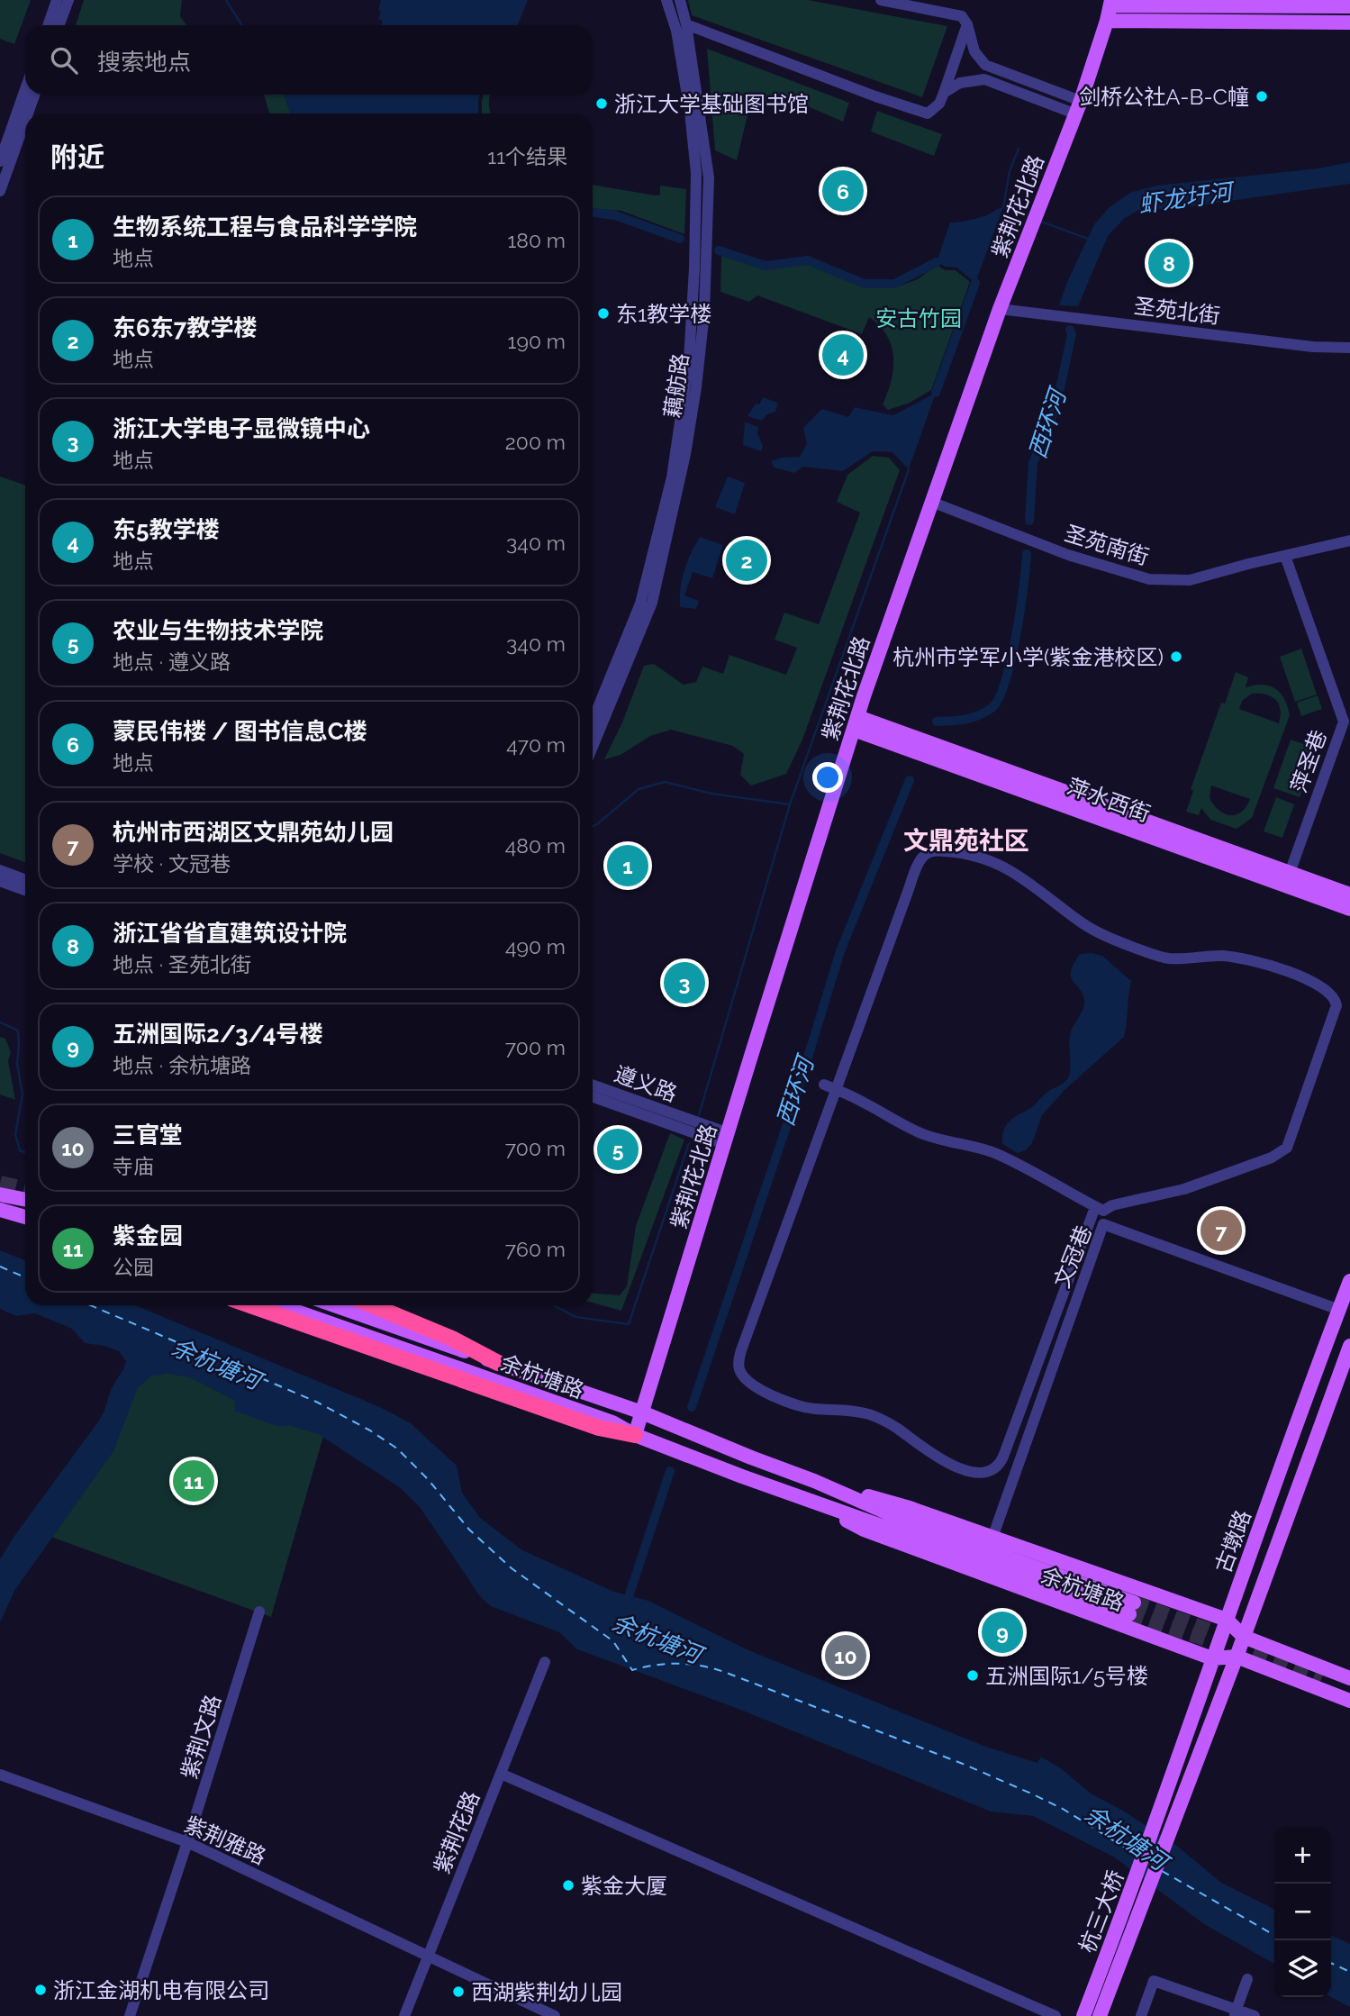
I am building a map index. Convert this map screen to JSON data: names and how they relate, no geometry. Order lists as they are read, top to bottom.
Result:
{
  "streets": {
    "main road": [
      "紫荆花北路",
      "萍水西街",
      "余杭塘路",
      "古墩路",
      "杭三大桥"
    ],
    "street": [
      "圣苑北街",
      "藕舫路",
      "圣苑南街",
      "萍圣巷",
      "遵义路",
      "文冠巷",
      "紫荆文路",
      "紫荆花路",
      "紫荆雅路"
    ]
  },
  "crossings": [
    ["紫荆花北路", "圣苑北街"],
    ["紫荆花北路", "圣苑南街"],
    ["紫荆花北路", "萍水西街"],
    ["紫荆花北路", "遵义路"],
    ["紫荆花北路", "余杭塘路"],
    ["圣苑南街", "萍圣巷"],
    ["萍圣巷", "萍水西街"],
    ["文冠巷", "余杭塘路"],
    ["文冠巷", "古墩路"],
    ["余杭塘路", "古墩路"],
    ["古墩路", "杭三大桥"],
    ["紫荆文路", "紫荆雅路"],
    ["紫荆花路", "紫荆雅路"]
  ],
  "districts": ["文鼎苑社区"],
  "water": ["虾龙圩河", "西环河", "余杭塘河"],
  "parks": ["安古竹园"],
  "places": [
    "剑桥公社A-B-C幢",
    "浙江大学基础图书馆",
    "东1教学楼",
    "杭州市学军小学(紫金港校区)",
    "五洲国际1/5号楼",
    "紫金大厦",
    "浙江金湖机电有限公司",
    "西湖紫荆幼儿园"
  ],
  "page": {
    "search": "搜索地点",
    "heading": ["附近", "11个结果"],
    "pins": [
      "6",
      "8",
      "4",
      "2",
      "1",
      "3",
      "5",
      "7",
      "11",
      "9",
      "10"
    ],
    "list": [
      {
        "mark": "1",
        "name": "生物系统工程与食品科学学院",
        "note": "地点",
        "value": "180 m"
      },
      {
        "mark": "2",
        "name": "东6东7教学楼",
        "note": "地点",
        "value": "190 m"
      },
      {
        "mark": "3",
        "name": "浙江大学电子显微镜中心",
        "note": "地点",
        "value": "200 m"
      },
      {
        "mark": "4",
        "name": "东5教学楼",
        "note": "地点",
        "value": "340 m"
      },
      {
        "mark": "5",
        "name": "农业与生物技术学院",
        "note": "地点 · 遵义路",
        "value": "340 m"
      },
      {
        "mark": "6",
        "name": "蒙民伟楼 / 图书信息C楼",
        "note": "地点",
        "value": "470 m"
      },
      {
        "mark": "7",
        "name": "杭州市西湖区文鼎苑幼儿园",
        "note": "学校 · 文冠巷",
        "value": "480 m"
      },
      {
        "mark": "8",
        "name": "浙江省省直建筑设计院",
        "note": "地点 · 圣苑北街",
        "value": "490 m"
      },
      {
        "mark": "9",
        "name": "五洲国际2/3/4号楼",
        "note": "地点 · 余杭塘路",
        "value": "700 m"
      },
      {
        "mark": "10",
        "name": "三官堂",
        "note": "寺庙",
        "value": "700 m"
      },
      {
        "mark": "11",
        "name": "紫金园",
        "note": "公园",
        "value": "760 m"
      }
    ],
    "map_buttons": ["+", "−"]
  }
}
